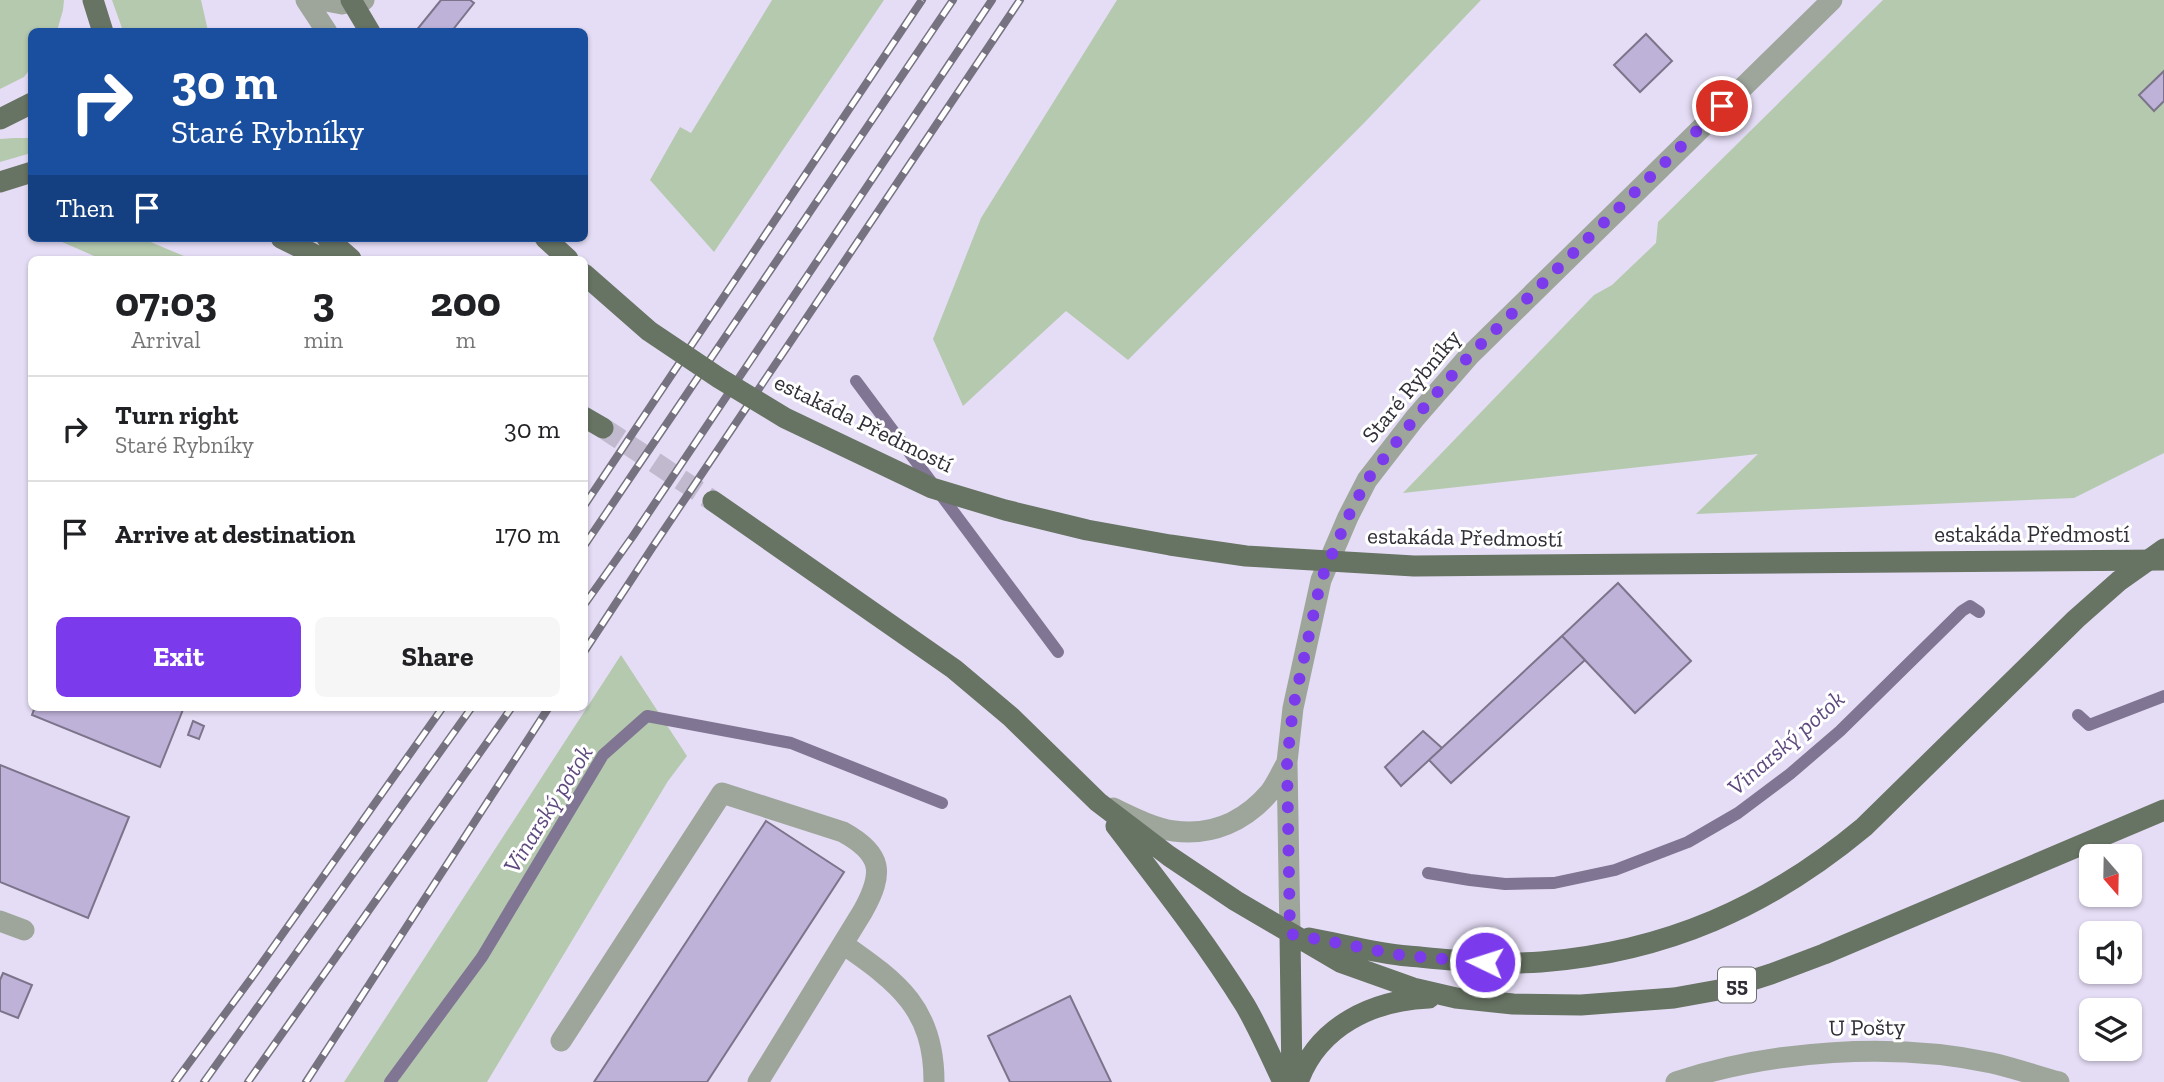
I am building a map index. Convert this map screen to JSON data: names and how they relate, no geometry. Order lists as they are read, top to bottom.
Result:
{
  "streets": {
    "main road": ["estakáda Předmostí", "55"],
    "street": ["Staré Rybníky", "U Pošty"]
  },
  "crossings": [
    ["Staré Rybníky", "55"]
  ],
  "water": ["Vinarský potok"],
  "north": "bottom",
  "page": {
    "turn": ["30 m", "Staré Rybníky"],
    "then": "Then",
    "eta": [
      "07:03",
      "Arrival",
      "3",
      "min",
      "200",
      "m"
    ],
    "list": [
      {
        "name": "Turn right",
        "note": "Staré Rybníky",
        "value": "30 m"
      },
      {
        "name": "Arrive at destination",
        "value": "170 m"
      }
    ],
    "buttons": ["Exit", "Share"]
  }
}
